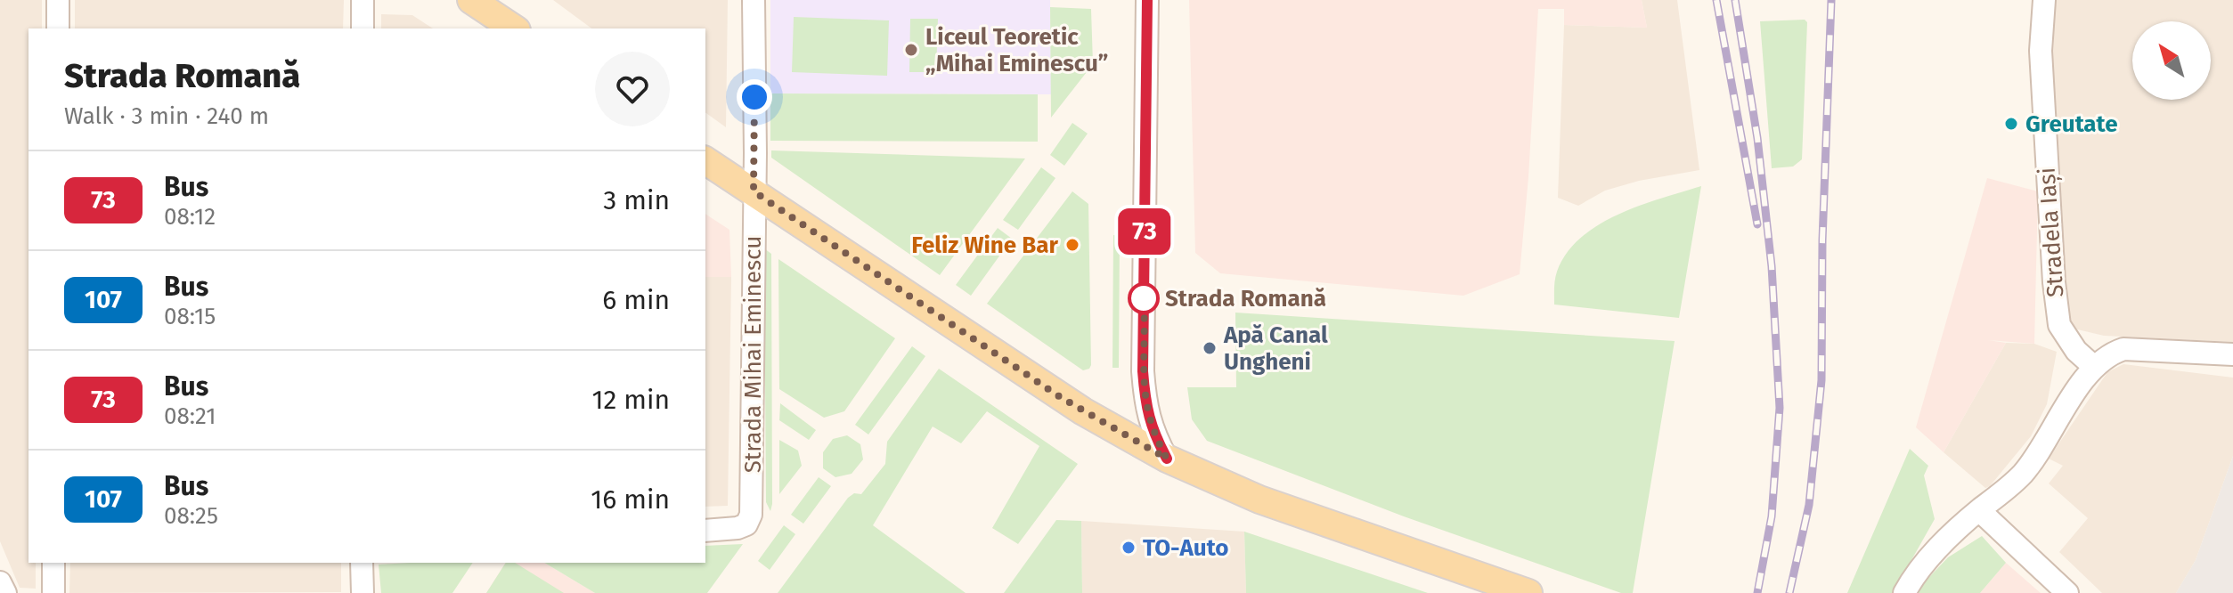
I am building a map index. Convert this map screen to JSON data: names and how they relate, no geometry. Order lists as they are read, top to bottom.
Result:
{
  "streets": {
    "street": ["Stradela Iași", "Strada Mihai Eminescu"]
  },
  "places": [
    "Liceul Teoretic „Mihai Eminescu”",
    "Greutate",
    "Feliz Wine Bar",
    "Strada Romană",
    "Apă Canal Ungheni",
    "TO-Auto"
  ],
  "lines": ["bus line 73"],
  "north": "top left",
  "page": {
    "on_map": "73",
    "heading": ["Strada Romană", "Walk · 3 min · 240 m"],
    "list": [
      {
        "mark": "73",
        "name": "Bus",
        "note": "08:12",
        "value": "3 min"
      },
      {
        "mark": "107",
        "name": "Bus",
        "note": "08:15",
        "value": "6 min"
      },
      {
        "mark": "73",
        "name": "Bus",
        "note": "08:21",
        "value": "12 min"
      },
      {
        "mark": "107",
        "name": "Bus",
        "note": "08:25",
        "value": "16 min"
      }
    ]
  }
}
